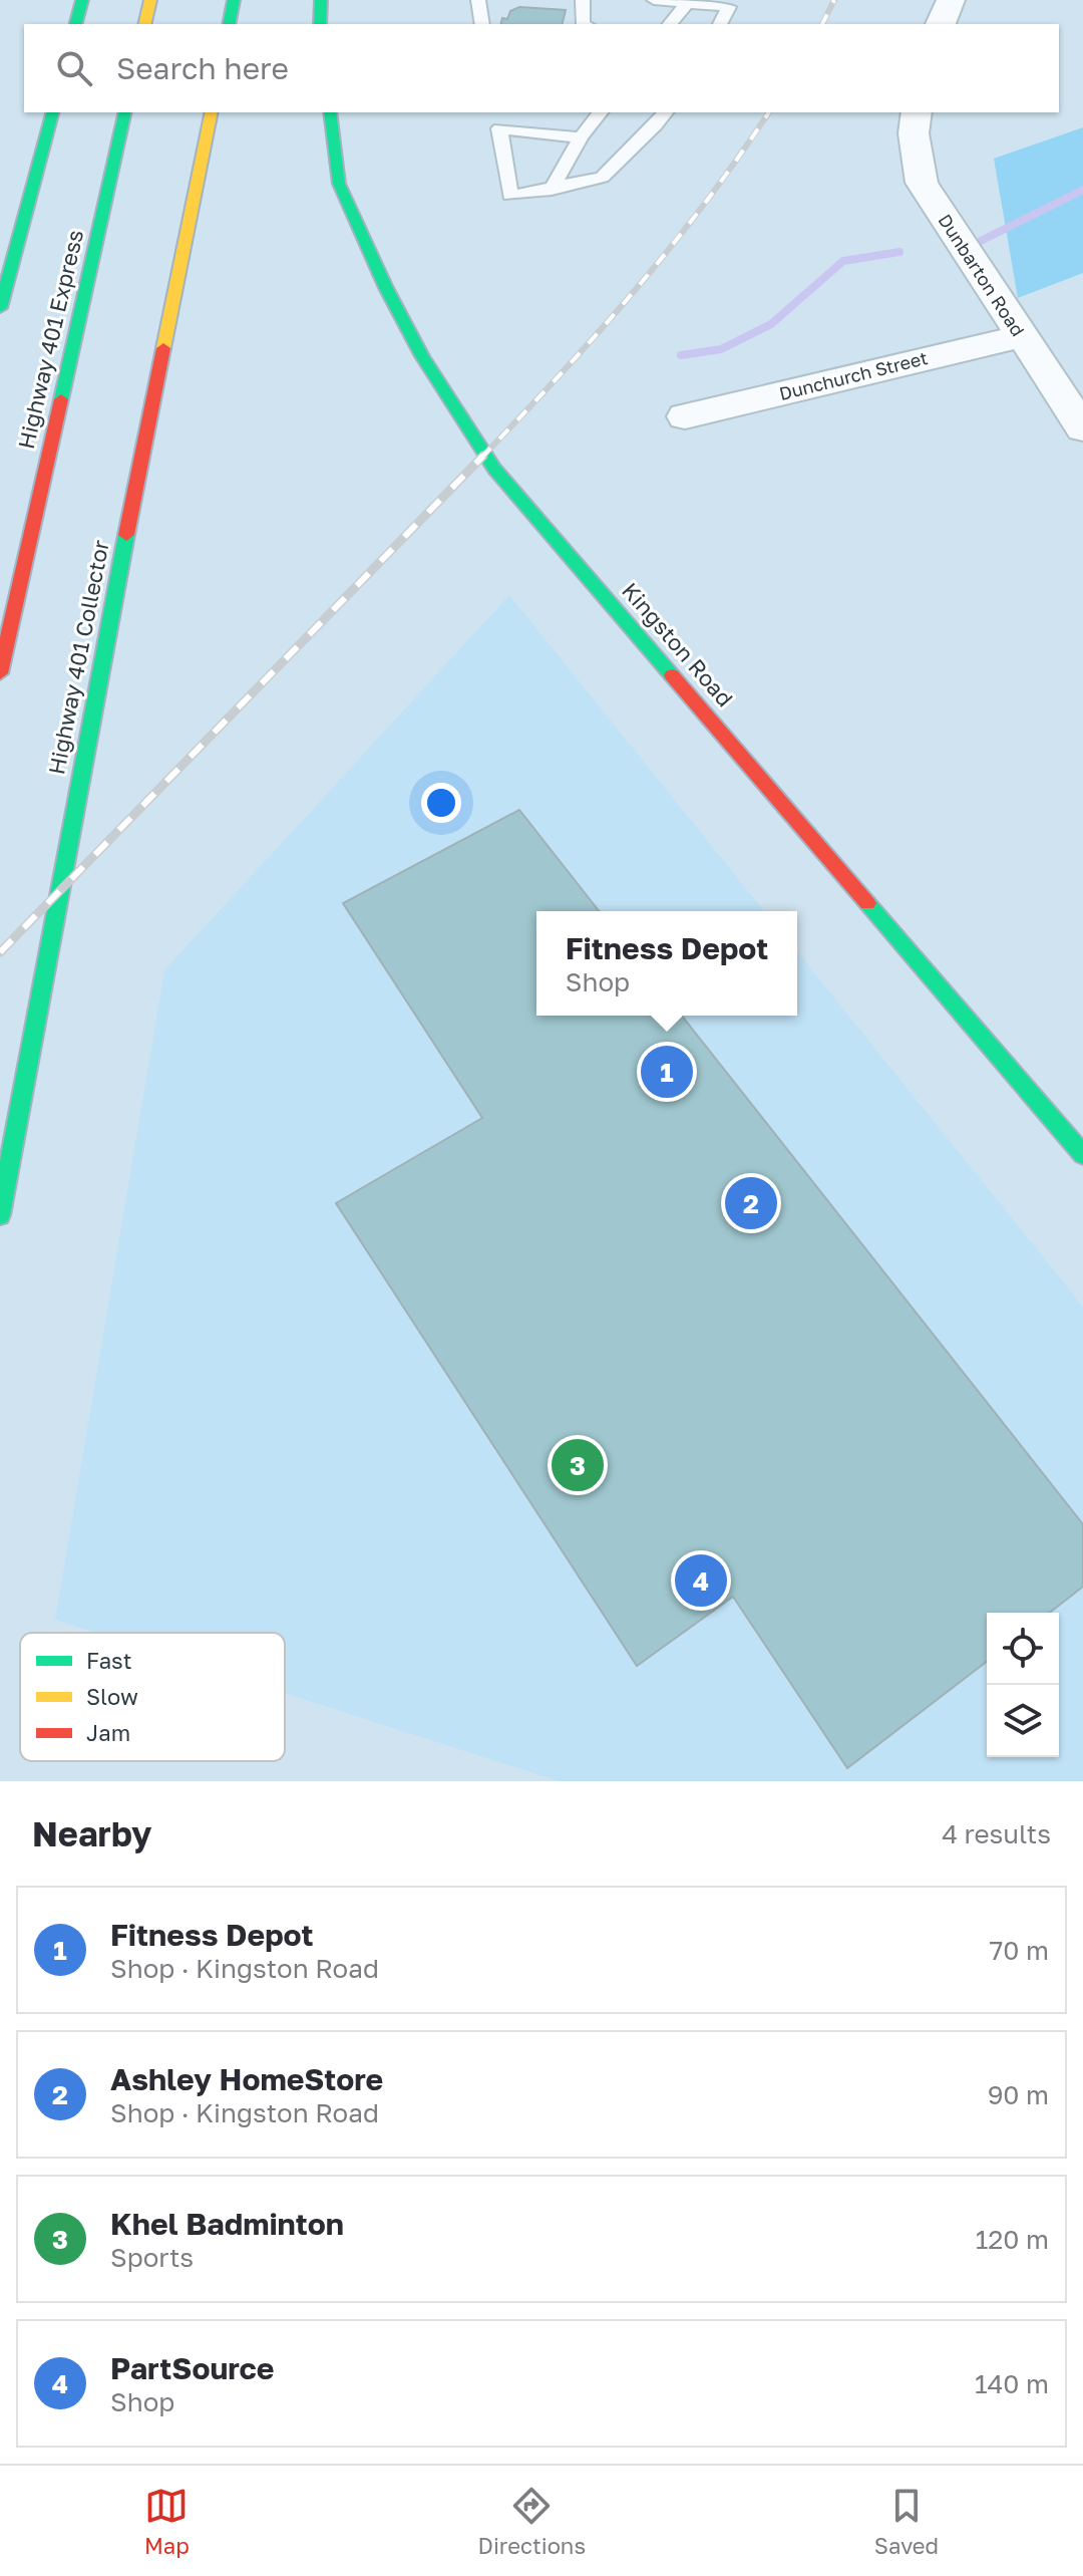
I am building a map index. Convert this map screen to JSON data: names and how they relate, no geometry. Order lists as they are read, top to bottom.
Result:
{
  "streets": {
    "main road": ["Highway 401 Express", "Kingston Road", "Highway 401 Collector"],
    "street": ["Dunbarton Road", "Dunchurch Street"]
  },
  "crossings": [
    ["Dunbarton Road", "Dunchurch Street"]
  ],
  "legend": ["Fast", "Slow", "Jam"],
  "page": {
    "search": "Search here",
    "popup": ["Fitness Depot", "Shop"],
    "pins": [
      "1",
      "2",
      "3",
      "4"
    ],
    "heading": ["Nearby", "4 results"],
    "list": [
      {
        "mark": "1",
        "name": "Fitness Depot",
        "note": "Shop · Kingston Road",
        "value": "70 m"
      },
      {
        "mark": "2",
        "name": "Ashley HomeStore",
        "note": "Shop · Kingston Road",
        "value": "90 m"
      },
      {
        "mark": "3",
        "name": "Khel Badminton",
        "note": "Sports",
        "value": "120 m"
      },
      {
        "mark": "4",
        "name": "PartSource",
        "note": "Shop",
        "value": "140 m"
      }
    ],
    "nav": ["Map", "Directions", "Saved"]
  }
}
